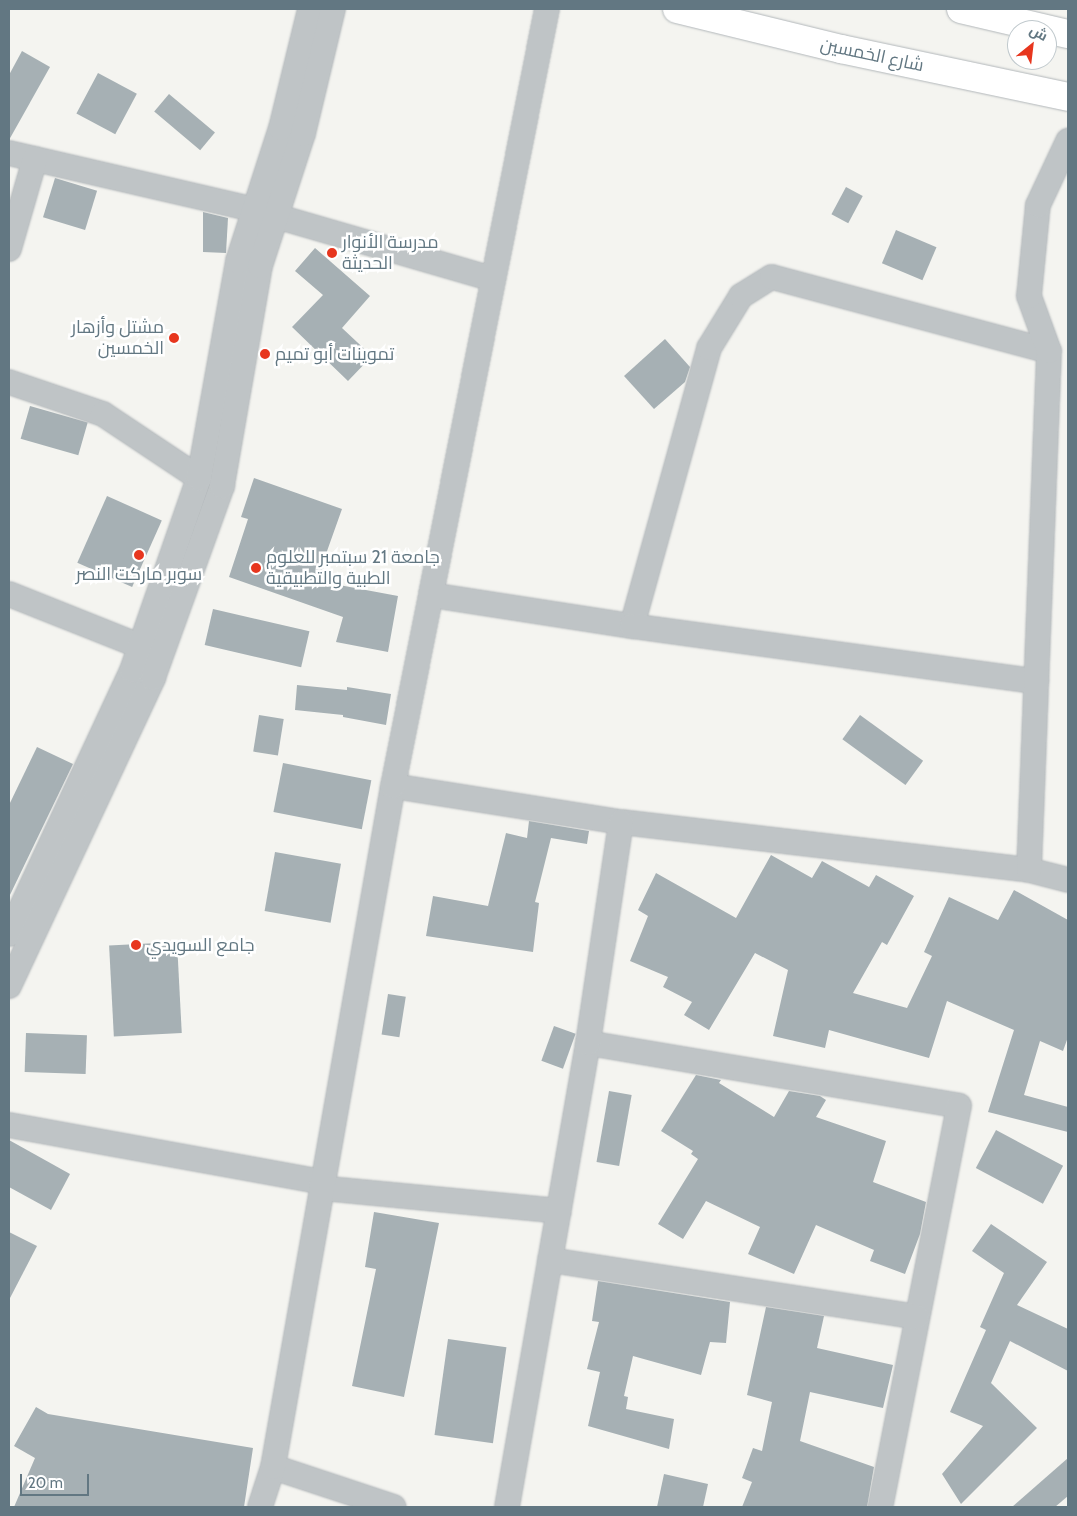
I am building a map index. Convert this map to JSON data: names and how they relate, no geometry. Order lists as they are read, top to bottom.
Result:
{
  "streets": {
    "main road": ["شارع الخمسين"]
  },
  "places": [
    "مدرسة الأنوار الحديثة",
    "مشتل وأزهار الخمسين",
    "تموينات أبو تميم",
    "سوبر ماركت النصر",
    "جامعة 21 سبتمبر للعلوم الطبية والتطبيقية",
    "جامع السويدي"
  ],
  "scale_bar": "20 m",
  "north": "top right"
}
